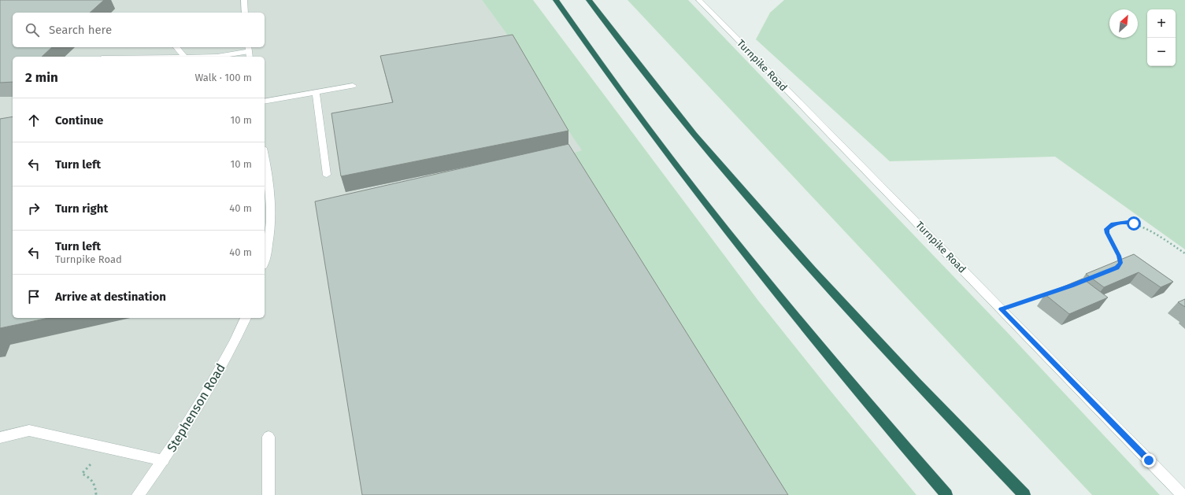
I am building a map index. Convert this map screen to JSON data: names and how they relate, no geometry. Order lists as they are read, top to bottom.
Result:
{
  "streets": {
    "street": ["Turnpike Road", "Stephenson Road"]
  },
  "north": "top right",
  "page": {
    "map_buttons": ["+", "−"],
    "search": "Search here",
    "heading": ["2 min", "Walk · 100 m"],
    "list": [
      ["Continue", "10 m"],
      ["Turn left", "10 m"],
      ["Turn right", "40 m"],
      ["Turn left", "Turnpike Road", "40 m"],
      "Arrive at destination"
    ]
  }
}
